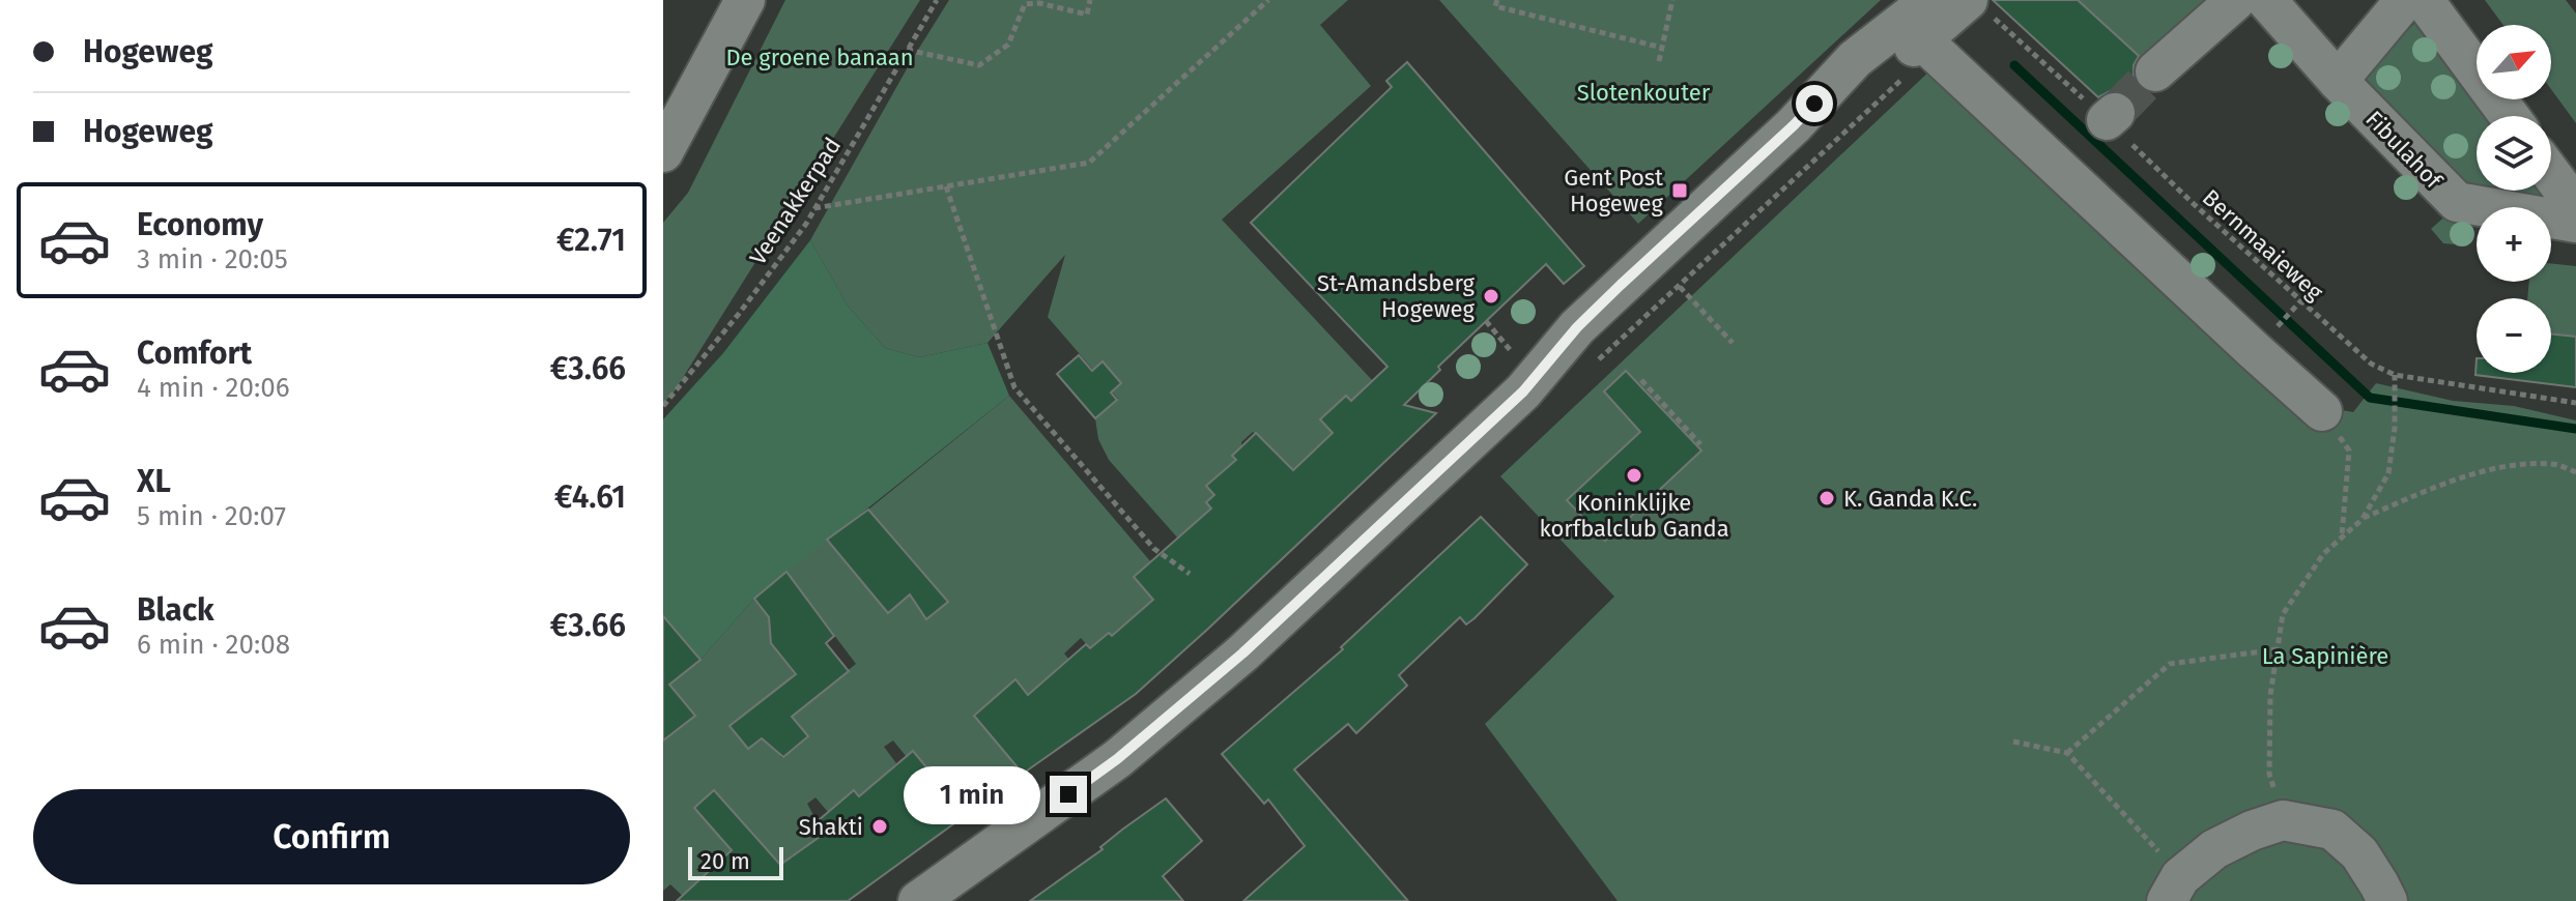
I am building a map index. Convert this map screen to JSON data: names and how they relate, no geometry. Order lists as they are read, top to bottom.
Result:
{
  "streets": {
    "street": ["Fibulahof"],
    "path": ["Veenakkerpad", "Bernmaaieweg"]
  },
  "parks": ["De groene banaan", "Slotenkouter", "La Sapinière"],
  "places": {
    "transit": ["Gent Post Hogeweg"],
    "other": [
      "St-Amandsberg Hogeweg",
      "Koninklijke korfbalclub Ganda",
      "K. Ganda K.C.",
      "Shakti"
    ]
  },
  "scale_bar": "20 m",
  "north": "top right",
  "page": {
    "banner": ["Hogeweg", "Hogeweg"],
    "map_buttons": ["+", "−"],
    "list": [
      {
        "name": "Economy",
        "note": "3 min · 20:05",
        "value": "€2.71"
      },
      {
        "name": "Comfort",
        "note": "4 min · 20:06",
        "value": "€3.66"
      },
      {
        "name": "XL",
        "note": "5 min · 20:07",
        "value": "€4.61"
      },
      {
        "name": "Black",
        "note": "6 min · 20:08",
        "value": "€3.66"
      }
    ],
    "bubble": "1 min",
    "buttons": "Confirm",
    "scale": "20 m"
  }
}
